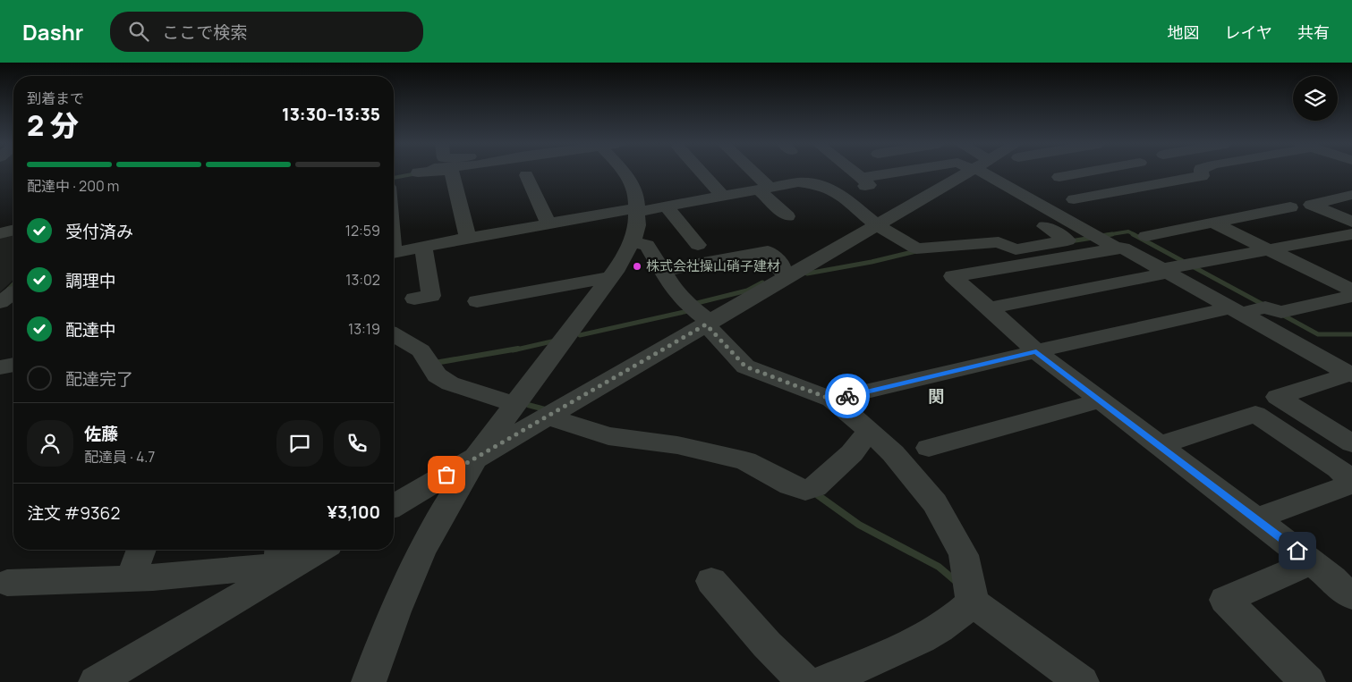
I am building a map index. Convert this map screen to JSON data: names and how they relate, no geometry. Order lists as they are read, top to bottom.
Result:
{
  "districts": ["関"],
  "places": ["株式会社操山硝子建材"],
  "page": {
    "header": "Dashr",
    "search": "ここで検索",
    "nav": ["地図", "レイヤ", "共有"],
    "heading": ["2 分", "到着まで", "13:30–13:35"],
    "panel": [
      "佐藤",
      "配達員 · 4.7",
      "注文 #9362",
      "¥3,100"
    ],
    "bar": "配達中 · 200 m",
    "list": [
      ["受付済み", "12:59"],
      ["調理中", "13:02"],
      ["配達中", "13:19"],
      "配達完了"
    ]
  }
}
